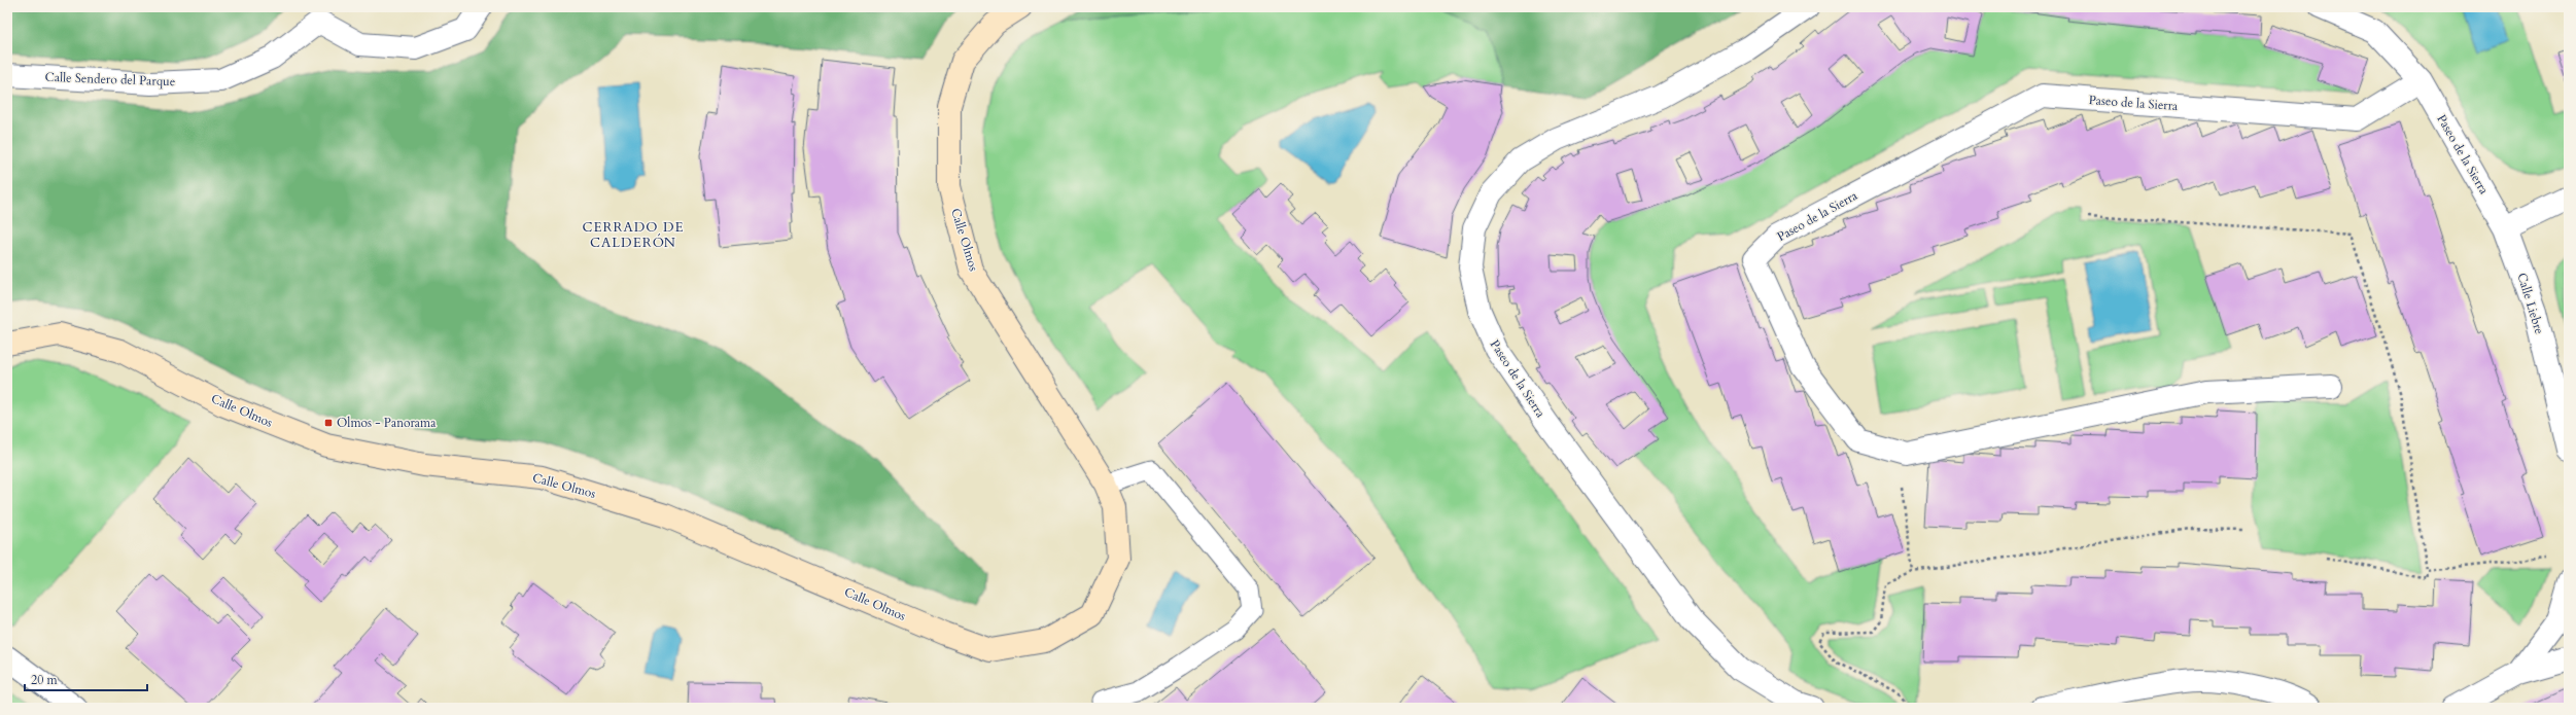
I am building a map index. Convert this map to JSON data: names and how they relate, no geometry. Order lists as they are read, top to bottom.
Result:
{
  "streets": {
    "street": [
      "Calle Sendero del Parque",
      "Paseo de la Sierra",
      "Calle Olmos",
      "Calle Liebre"
    ]
  },
  "crossings": [
    ["Paseo de la Sierra", "Calle Liebre"]
  ],
  "districts": ["CERRADO DE CALDERÓN"],
  "places": {
    "transit": ["Olmos - Panorama"]
  },
  "scale_bar": "20 m"
}
